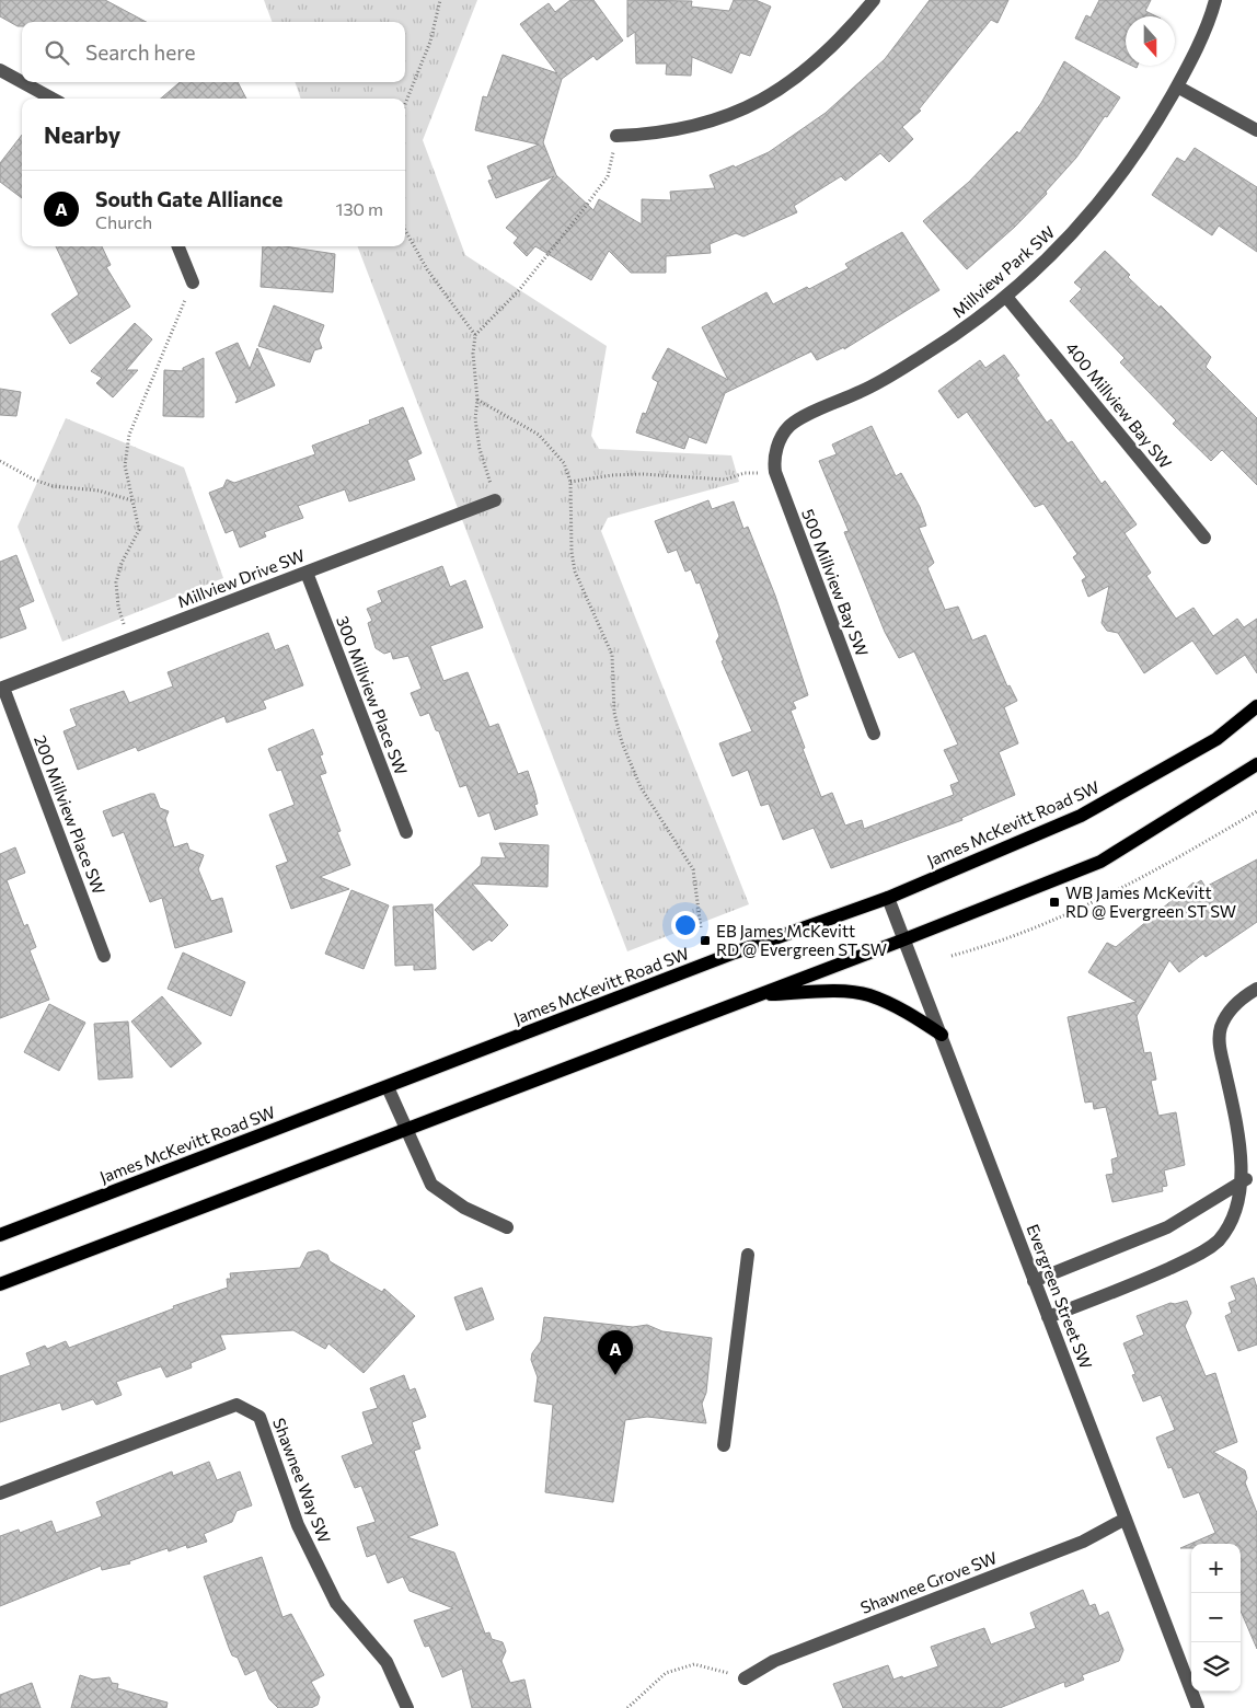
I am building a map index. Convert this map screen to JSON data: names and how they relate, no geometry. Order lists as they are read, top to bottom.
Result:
{
  "streets": {
    "main road": ["James McKevitt Road SW"],
    "street": [
      "Millview Park SW",
      "400 Millview Bay SW",
      "Millview Drive SW",
      "500 Millview Bay SW",
      "300 Millview Place SW",
      "200 Millview Place SW",
      "Evergreen Street SW",
      "Shawnee Way SW",
      "Shawnee Grove SW"
    ]
  },
  "crossings": [
    ["Millview Park SW", "400 Millview Bay SW"],
    ["Millview Park SW", "500 Millview Bay SW"],
    ["Millview Drive SW", "300 Millview Place SW"],
    ["Millview Drive SW", "200 Millview Place SW"],
    ["James McKevitt Road SW", "Evergreen Street SW"],
    ["Evergreen Street SW", "Shawnee Grove SW"]
  ],
  "places": {
    "transit": ["WB James McKevitt RD @ Evergreen ST SW", "EB James McKevitt RD @ Evergreen ST SW"]
  },
  "north": "bottom",
  "page": {
    "search": "Search here",
    "heading": "Nearby",
    "list": [
      {
        "mark": "A",
        "name": "South Gate Alliance",
        "note": "Church",
        "value": "130 m"
      }
    ],
    "pins": "A",
    "map_buttons": ["+", "−"]
  }
}
